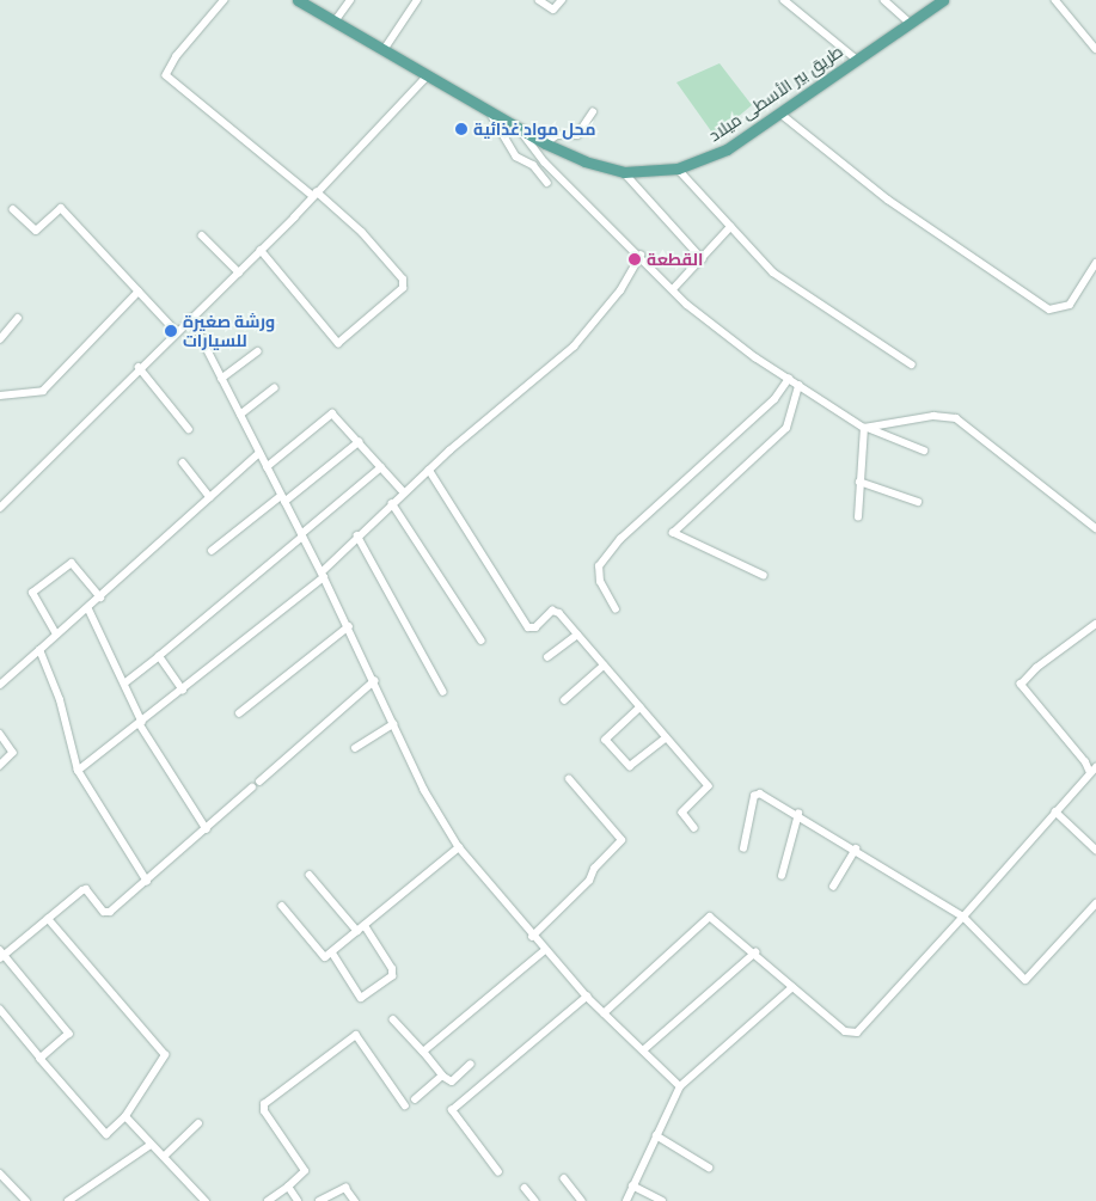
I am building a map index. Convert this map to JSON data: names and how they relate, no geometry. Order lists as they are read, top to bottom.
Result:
{
  "streets": {
    "main road": ["طريق بير الأسطى ميلاد"]
  },
  "places": ["محل مواد غذائية", "القطعة", "ورشة صغيرة للسيارات"]
}
